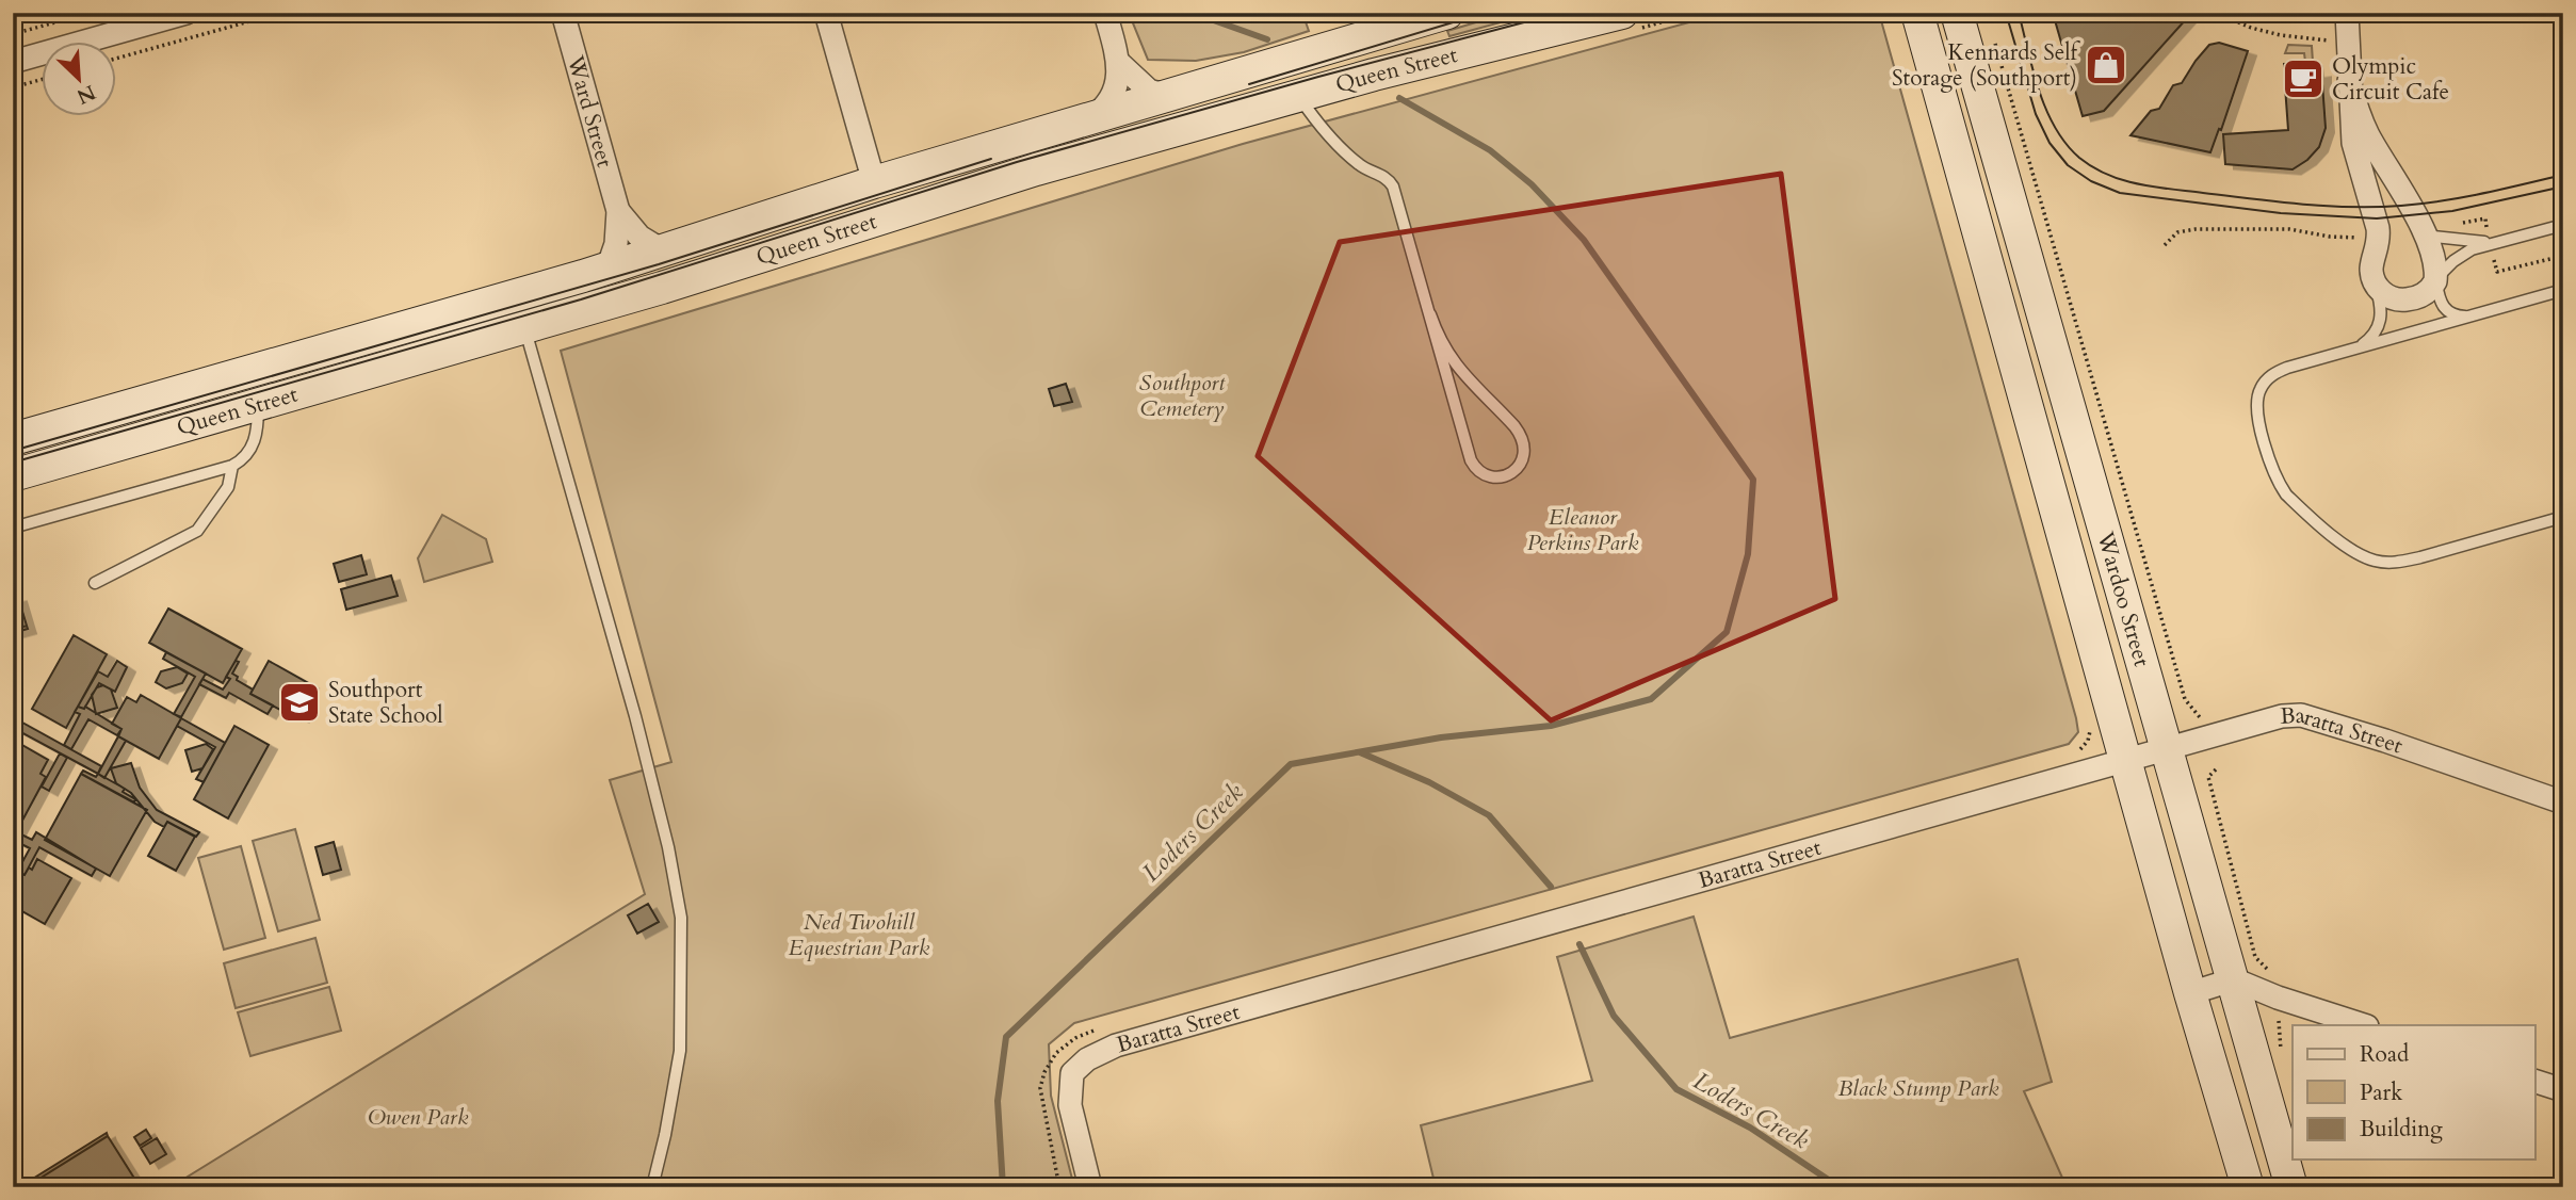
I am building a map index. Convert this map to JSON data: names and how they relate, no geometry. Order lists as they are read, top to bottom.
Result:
{
  "streets": {
    "street": [
      "Queen Street",
      "Ward Street",
      "Wardoo Street",
      "Baratta Street"
    ]
  },
  "crossings": [
    ["Queen Street", "Ward Street"],
    ["Wardoo Street", "Baratta Street"]
  ],
  "water": ["Loders Creek"],
  "parks": [
    "Southport Cemetery",
    "Eleanor Perkins Park",
    "Ned Twohill Equestrian Park",
    "Black Stump Park",
    "Owen Park"
  ],
  "places": {
    "shop": ["Kennards Self Storage (Southport)"],
    "cafe": ["Olympic Circuit Cafe"],
    "school or university": ["Southport State School"]
  },
  "legend": ["Road", "Park", "Building"],
  "north": "bottom right"
}
